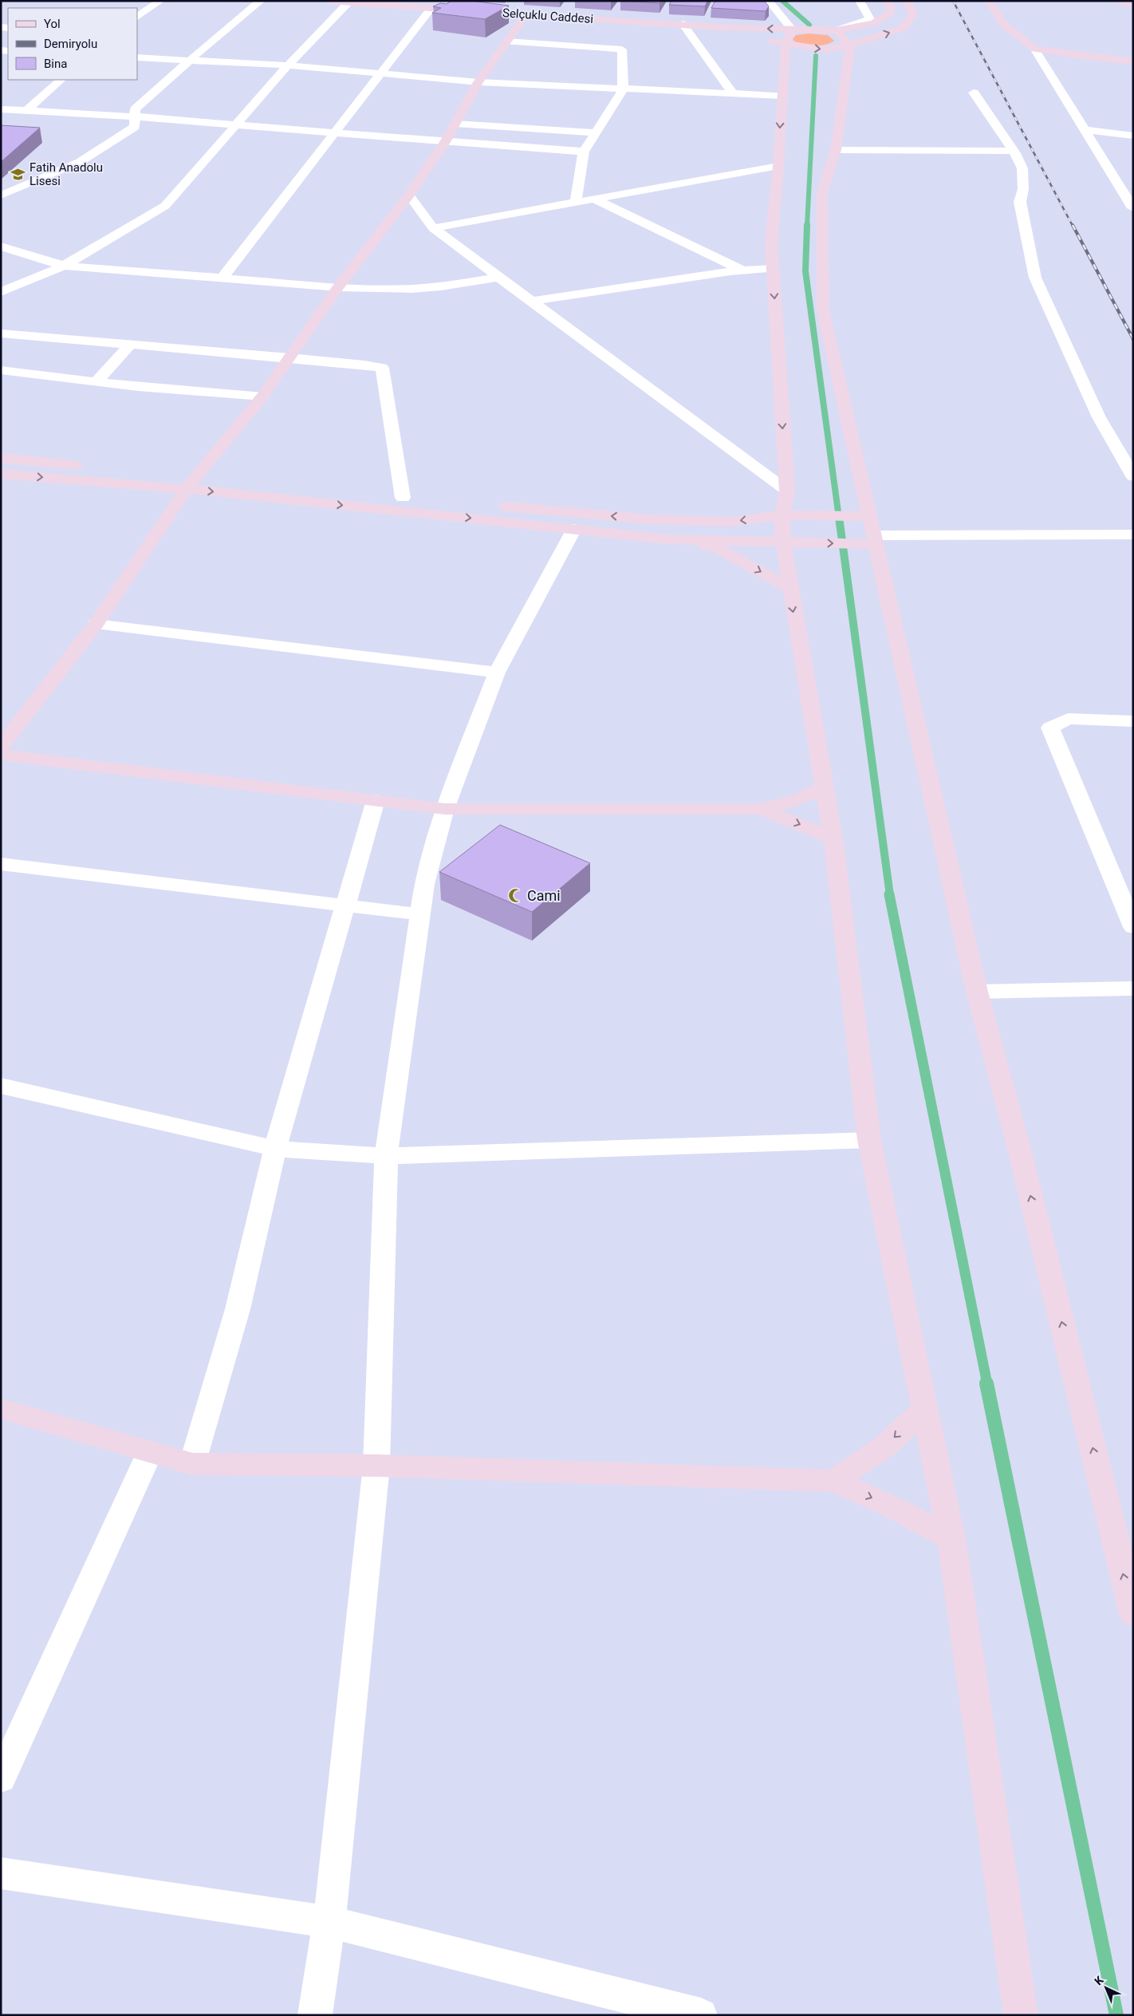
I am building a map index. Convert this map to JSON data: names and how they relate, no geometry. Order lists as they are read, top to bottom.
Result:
{
  "streets": {
    "main road": ["Selçuklu Caddesi"]
  },
  "places": {
    "school or university": ["Fatih Anadolu Lisesi"],
    "mosque": ["Cami"]
  },
  "legend": ["Yol", "Demiryolu", "Bina"],
  "north": "top left"
}
